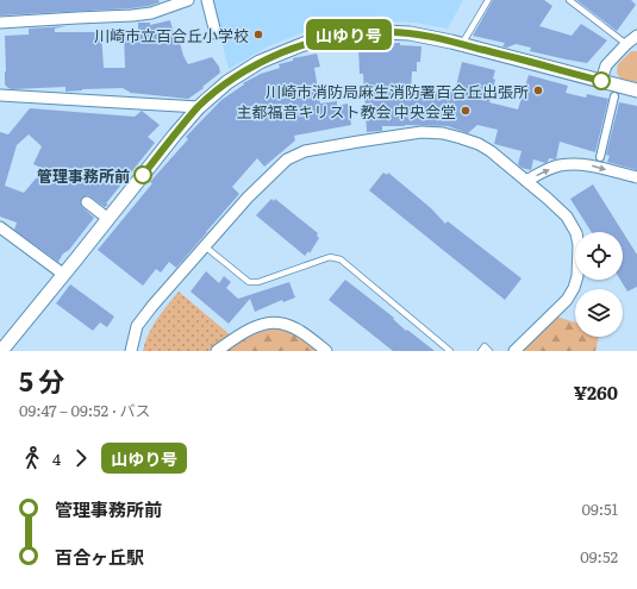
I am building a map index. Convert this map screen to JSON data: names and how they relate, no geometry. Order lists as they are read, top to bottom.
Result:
{
  "places": [
    "川崎市立百合丘小学校",
    "川崎市消防局麻生消防署百合丘出張所",
    "主都福音キリスト教会 中央会堂",
    "管理事務所前"
  ],
  "lines": ["bus line 山ゆり号"],
  "page": {
    "on_map": "山ゆり号",
    "heading": ["5 分", "09:47 – 09:52 · バス", "¥260"],
    "legs": ["4", "山ゆり号"],
    "list": [
      {
        "name": "管理事務所前",
        "value": "09:51"
      },
      {
        "name": "百合ヶ丘駅",
        "value": "09:52"
      }
    ]
  }
}
